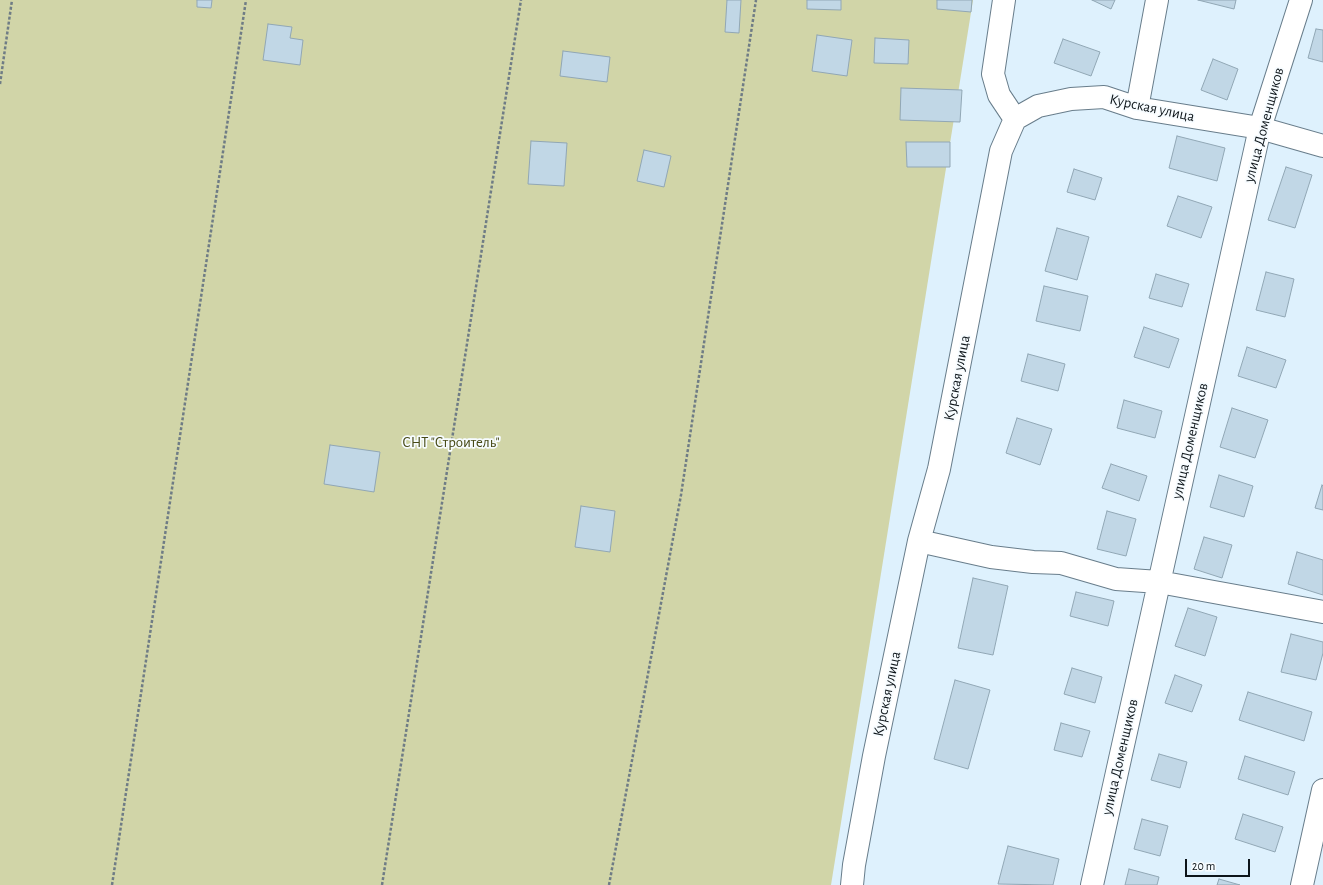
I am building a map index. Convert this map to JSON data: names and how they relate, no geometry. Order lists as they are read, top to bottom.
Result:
{
  "streets": {
    "street": ["Курская улица", "улица Доменщиков"]
  },
  "crossings": [
    ["Курская улица", "улица Доменщиков"]
  ],
  "parks": ["СНТ \"Строитель\""],
  "scale_bar": "20 m"
}
